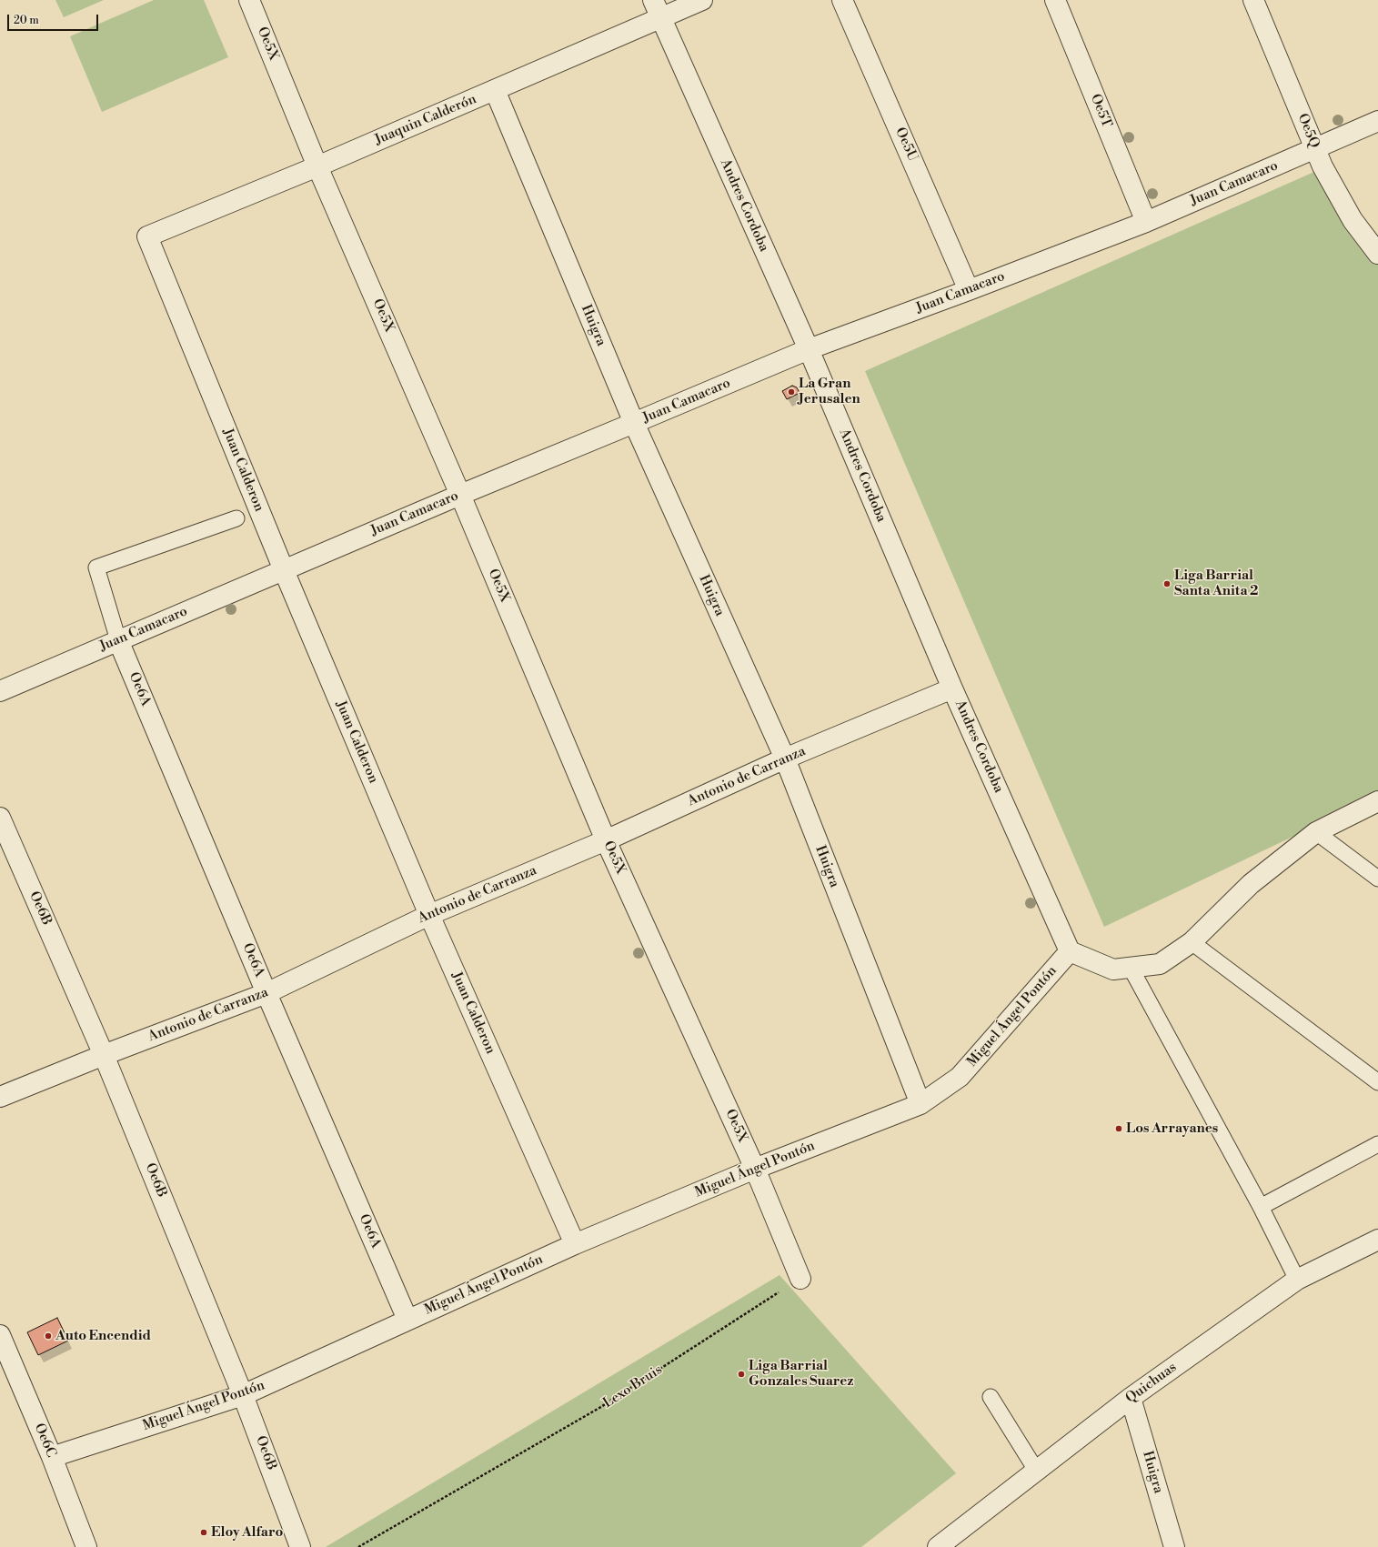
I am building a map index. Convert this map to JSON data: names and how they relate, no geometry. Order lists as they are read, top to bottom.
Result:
{
  "streets": {
    "street": [
      "Oe5X",
      "Oe5T",
      "Juaquin Calderón",
      "Oe5Q",
      "Oe5U",
      "Juan Camacaro",
      "Andres Cordoba",
      "Huigra",
      "Juan Calderon",
      "Oe6A",
      "Antonio de Carranza",
      "Oe6B",
      "Miguel Ángel Pontón",
      "Quichuas",
      "Oe6C"
    ],
    "path": ["Lexo Bruis"]
  },
  "crossings": [
    ["Oe5X", "Juaquin Calderón"],
    ["Oe5X", "Juan Camacaro"],
    ["Oe5X", "Antonio de Carranza"],
    ["Oe5X", "Miguel Ángel Pontón"],
    ["Oe5T", "Juan Camacaro"],
    ["Juaquin Calderón", "Andres Cordoba"],
    ["Juaquin Calderón", "Huigra"],
    ["Juaquin Calderón", "Juan Calderon"],
    ["Oe5Q", "Juan Camacaro"],
    ["Oe5U", "Juan Camacaro"],
    ["Juan Camacaro", "Andres Cordoba"],
    ["Juan Camacaro", "Huigra"],
    ["Juan Camacaro", "Juan Calderon"],
    ["Juan Camacaro", "Oe6A"],
    ["Andres Cordoba", "Antonio de Carranza"],
    ["Andres Cordoba", "Miguel Ángel Pontón"],
    ["Huigra", "Antonio de Carranza"],
    ["Huigra", "Miguel Ángel Pontón"],
    ["Huigra", "Quichuas"],
    ["Juan Calderon", "Antonio de Carranza"],
    ["Juan Calderon", "Miguel Ángel Pontón"],
    ["Oe6A", "Antonio de Carranza"],
    ["Oe6A", "Miguel Ángel Pontón"],
    ["Antonio de Carranza", "Oe6B"],
    ["Oe6B", "Miguel Ángel Pontón"],
    ["Miguel Ángel Pontón", "Oe6C"]
  ],
  "places": [
    "La Gran Jerusalen",
    "Liga Barrial Santa Anita 2",
    "Los Arrayanes",
    "Auto Encendid",
    "Liga Barrial Gonzales Suarez",
    "Eloy Alfaro"
  ],
  "scale_bar": "20 m"
}
